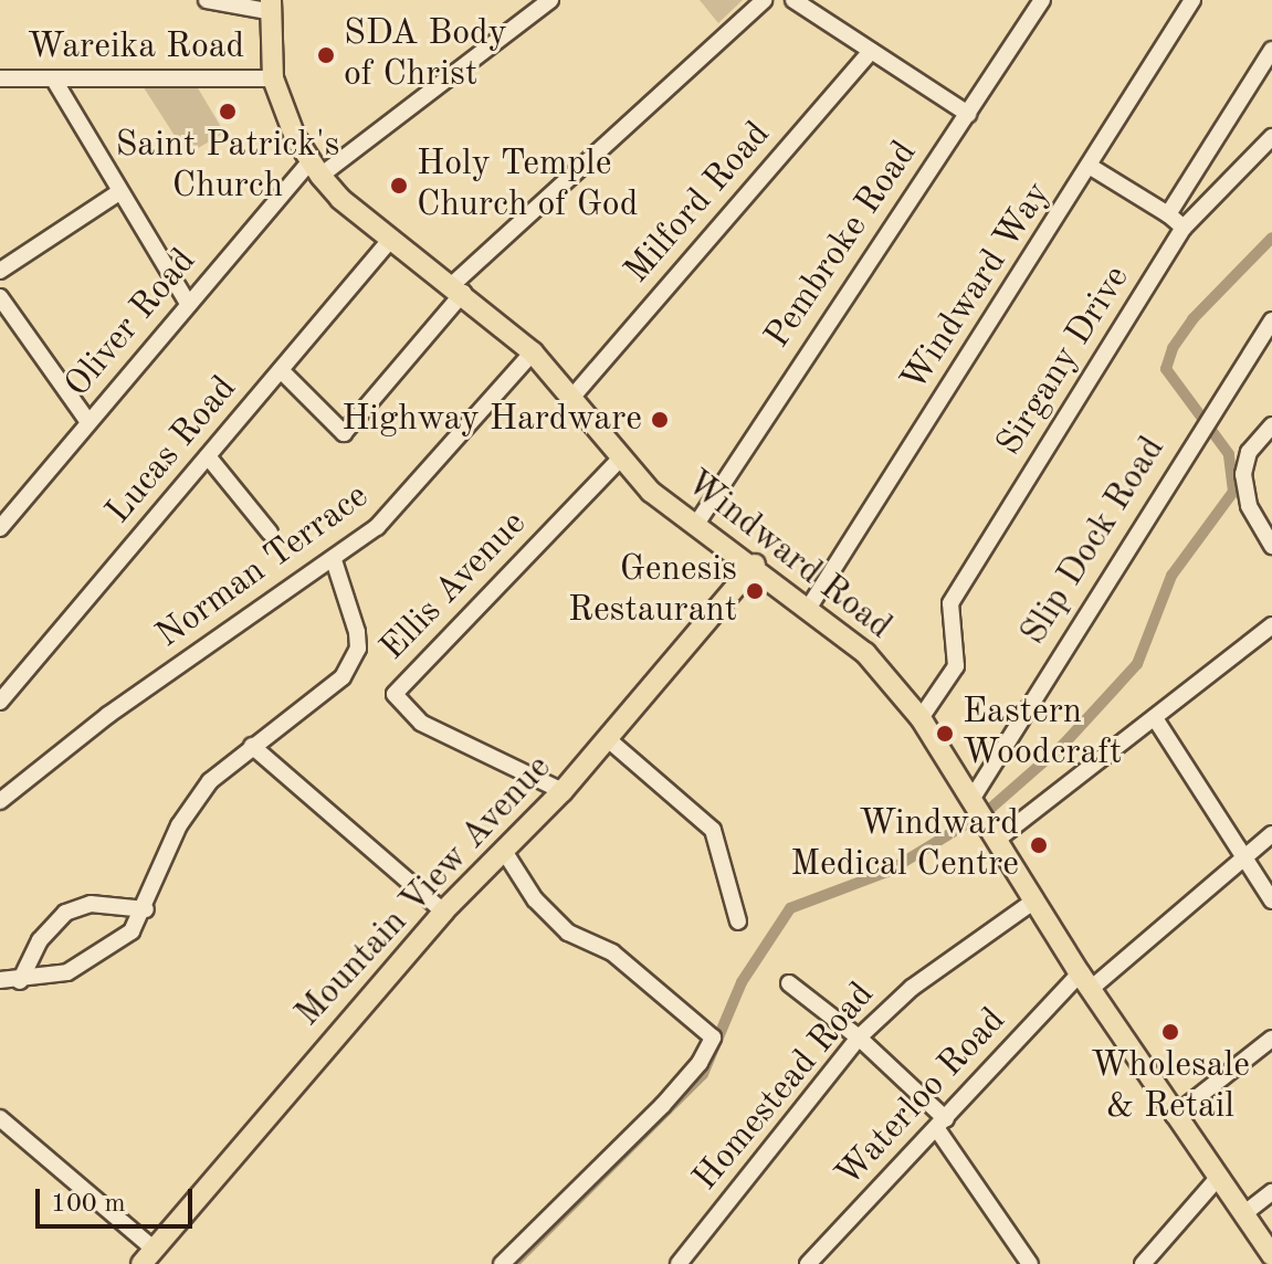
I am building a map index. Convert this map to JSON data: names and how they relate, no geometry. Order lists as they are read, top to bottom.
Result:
{
  "streets": {
    "main road": ["Windward Road", "Mountain View Avenue"],
    "street": [
      "Wareika Road",
      "Milford Road",
      "Pembroke Road",
      "Windward Way",
      "Oliver Road",
      "Sirgany Drive",
      "Lucas Road",
      "Slip Dock Road",
      "Norman Terrace",
      "Ellis Avenue",
      "Homestead Road",
      "Waterloo Road"
    ]
  },
  "crossings": [
    ["Wareika Road", "Windward Road"],
    ["Milford Road", "Windward Road"],
    ["Pembroke Road", "Windward Road"],
    ["Windward Way", "Windward Road"],
    ["Oliver Road", "Windward Road"],
    ["Sirgany Drive", "Windward Road"],
    ["Lucas Road", "Windward Road"],
    ["Slip Dock Road", "Windward Road"],
    ["Windward Road", "Norman Terrace"],
    ["Windward Road", "Ellis Avenue"],
    ["Windward Road", "Mountain View Avenue"],
    ["Windward Road", "Homestead Road"],
    ["Windward Road", "Waterloo Road"],
    ["Ellis Avenue", "Mountain View Avenue"]
  ],
  "places": [
    "SDA Body of Christ",
    "Saint Patrick's Church",
    "Holy Temple Church of God",
    "Highway Hardware",
    "Genesis Restaurant",
    "Eastern Woodcraft",
    "Windward Medical Centre",
    "Wholesale & Retail"
  ],
  "scale_bar": "100 m"
}
